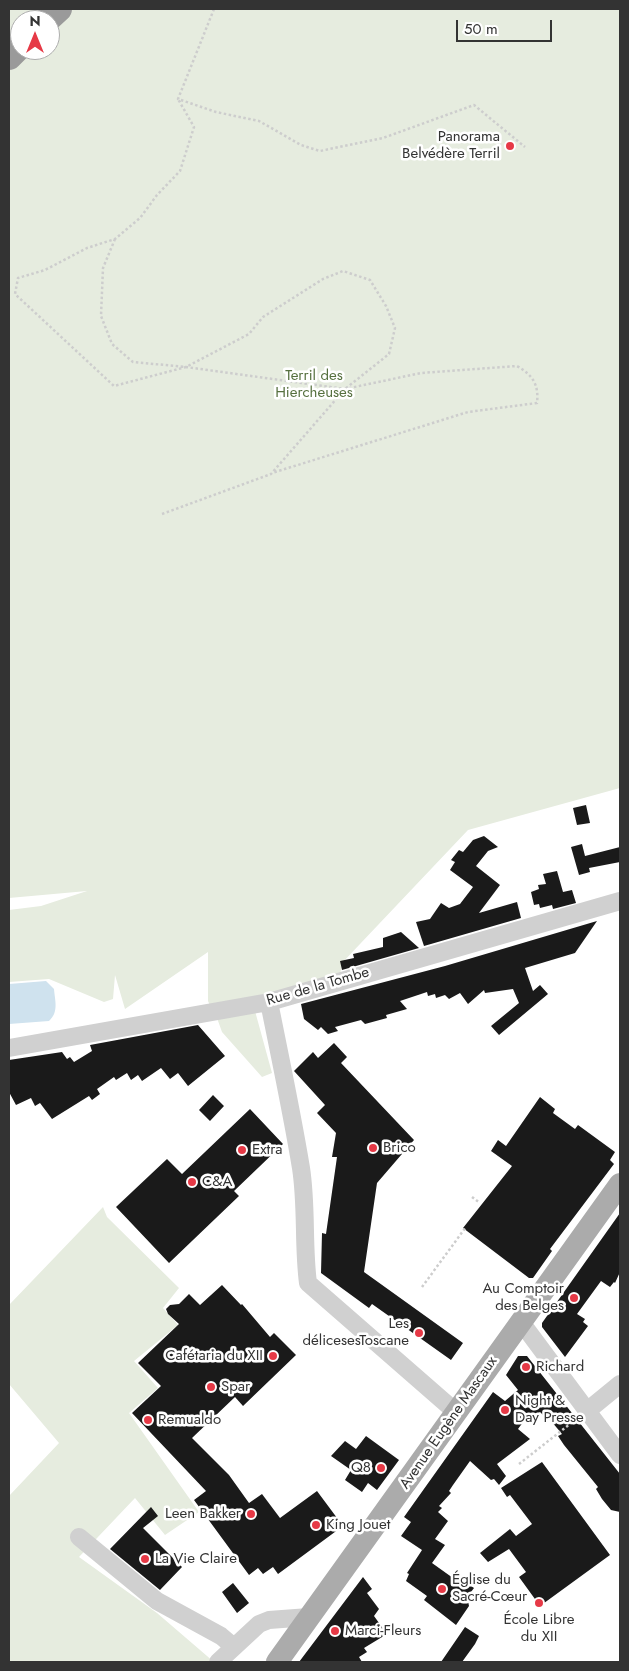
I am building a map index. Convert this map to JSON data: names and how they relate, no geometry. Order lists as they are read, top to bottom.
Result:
{
  "streets": {
    "main road": ["Avenue Eugène Mascaux"],
    "street": ["Rue de la Tombe"]
  },
  "parks": ["Terril des Hiercheuses"],
  "places": [
    "Panorama Belvédère Terril",
    "Brico",
    "Extra",
    "C&A",
    "Au Comptoir des Belges",
    "Les délicesesToscane",
    "Cafétaria du XII",
    "Richard",
    "Spar",
    "Night & Day Presse",
    "Remualdo",
    "Q8",
    "Leen Bakker",
    "King Jouet",
    "La Vie Claire",
    "Église du Sacré-Cœur",
    "École Libre du XII",
    "Marci-Fleurs"
  ],
  "scale_bar": "50 m",
  "north": "top"
}
